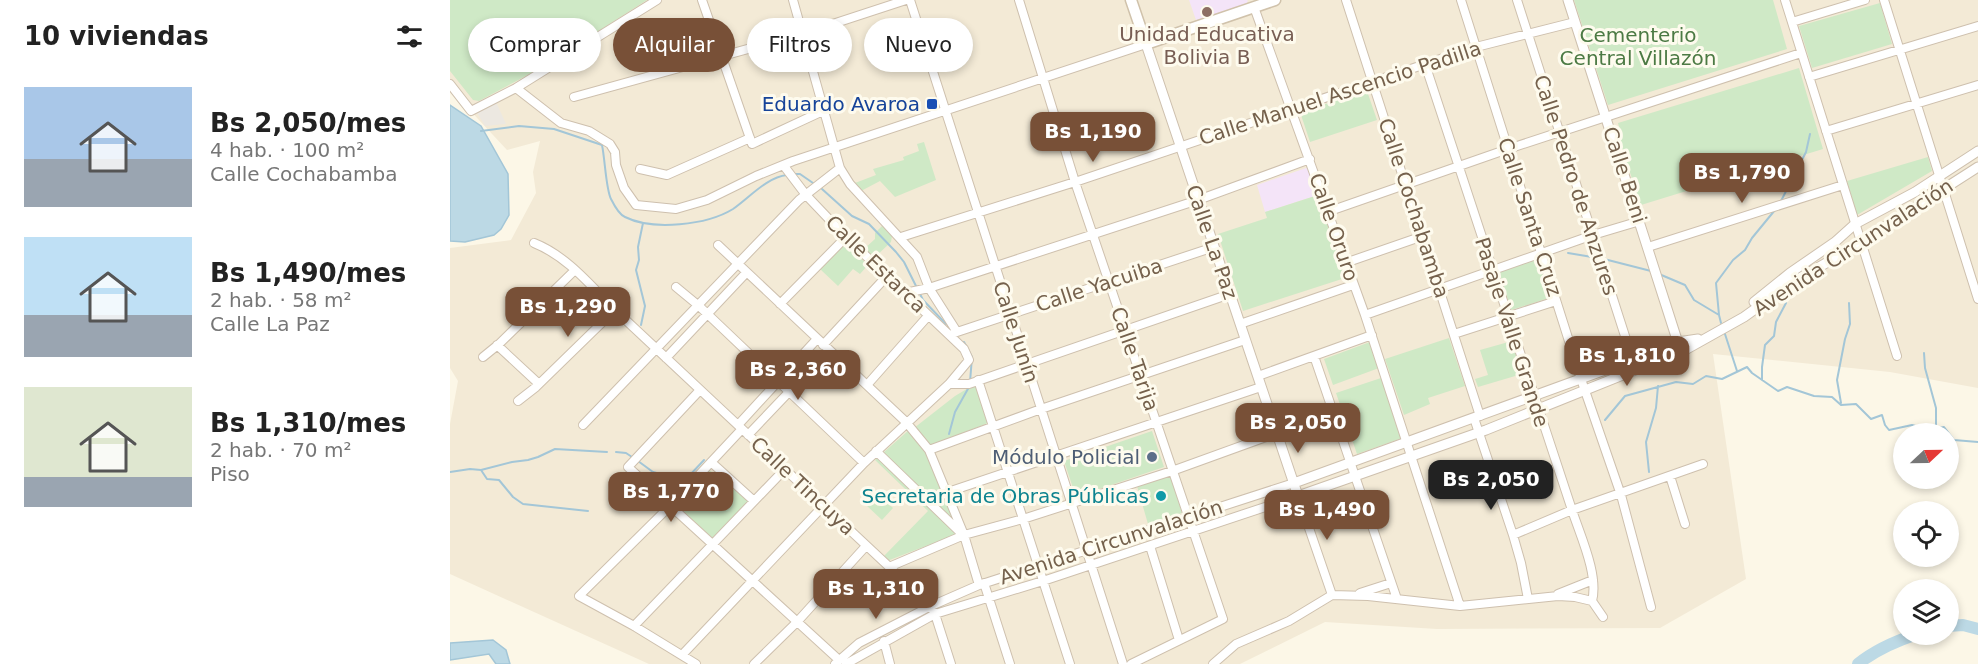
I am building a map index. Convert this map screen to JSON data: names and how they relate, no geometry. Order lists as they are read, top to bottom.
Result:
{
  "streets": {
    "main road": ["Calle La Paz"],
    "street": [
      "Calle Manuel Ascencio Padilla",
      "Calle Beni",
      "Calle Pedro de Anzures",
      "Calle Cochabamba",
      "Calle Santa Cruz",
      "Calle Oruro",
      "Avenida Circunvalación",
      "Calle Estarca",
      "Calle Yacuiba",
      "Calle Junín",
      "Pasaje Valle Grande",
      "Calle Tarija",
      "Calle Tincuya"
    ]
  },
  "crossings": [
    ["Calle Manuel Ascencio Padilla", "Calle Beni"],
    ["Calle Manuel Ascencio Padilla", "Calle Pedro de Anzures"],
    ["Calle Manuel Ascencio Padilla", "Calle Cochabamba"],
    ["Calle Manuel Ascencio Padilla", "Calle Santa Cruz"],
    ["Calle Manuel Ascencio Padilla", "Calle Oruro"],
    ["Calle Manuel Ascencio Padilla", "Calle La Paz"],
    ["Calle Manuel Ascencio Padilla", "Calle Junín"],
    ["Calle Manuel Ascencio Padilla", "Pasaje Valle Grande"],
    ["Calle Manuel Ascencio Padilla", "Calle Tarija"],
    ["Calle Beni", "Avenida Circunvalación"],
    ["Calle Pedro de Anzures", "Avenida Circunvalación"],
    ["Calle Cochabamba", "Avenida Circunvalación"],
    ["Calle Santa Cruz", "Avenida Circunvalación"],
    ["Calle Oruro", "Avenida Circunvalación"],
    ["Calle La Paz", "Avenida Circunvalación"],
    ["Calle La Paz", "Calle Yacuiba"],
    ["Avenida Circunvalación", "Calle Junín"],
    ["Avenida Circunvalación", "Pasaje Valle Grande"],
    ["Avenida Circunvalación", "Calle Tarija"],
    ["Avenida Circunvalación", "Calle Tincuya"],
    ["Calle Estarca", "Calle Yacuiba"],
    ["Calle Yacuiba", "Calle Junín"],
    ["Calle Yacuiba", "Calle Tarija"]
  ],
  "parks": ["Cementerio Central Villazón"],
  "places": {
    "other": ["Unidad Educativa Bolivia B", "Módulo Policial", "Secretaria de Obras Públicas"],
    "transit": ["Eduardo Avaroa"]
  },
  "north": "right",
  "page": {
    "heading": "10 viviendas",
    "chip": [
      "Comprar",
      "Alquilar",
      "Filtros",
      "Nuevo"
    ],
    "list": [
      {
        "name": "Bs 2,050/mes",
        "note": "4 hab. · 100 m² · Calle Cochabamba"
      },
      {
        "name": "Bs 1,490/mes",
        "note": "2 hab. · 58 m² · Calle La Paz"
      },
      {
        "name": "Bs 1,310/mes",
        "note": "2 hab. · 70 m² · Piso"
      }
    ],
    "price": [
      "Bs 1,190",
      "Bs 1,790",
      "Bs 1,290",
      "Bs 1,810",
      "Bs 2,360",
      "Bs 2,050",
      "Bs 2,050",
      "Bs 1,770",
      "Bs 1,490",
      "Bs 1,310"
    ]
  }
}
